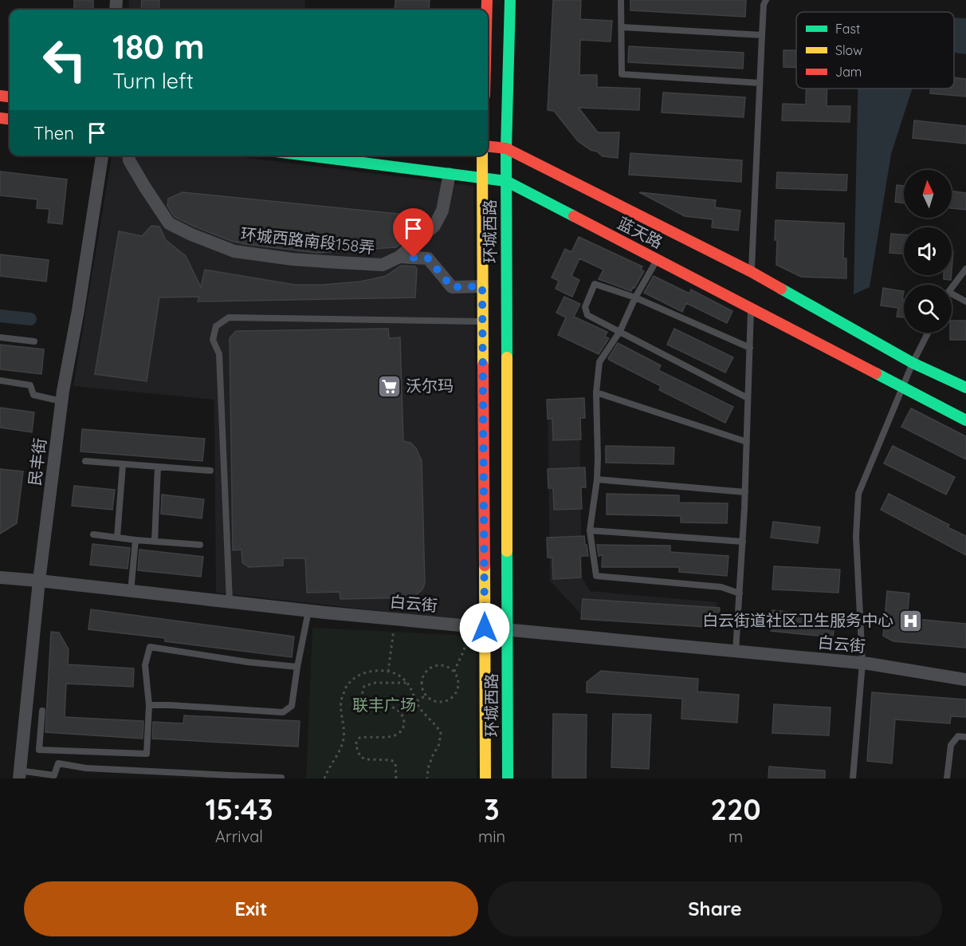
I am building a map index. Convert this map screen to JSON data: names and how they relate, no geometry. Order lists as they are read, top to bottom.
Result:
{
  "streets": {
    "main road": ["环城西路", "蓝天路"],
    "street": ["环城西路南段158弄", "民丰街", "白云街"]
  },
  "crossings": [
    ["环城西路", "蓝天路"],
    ["环城西路", "白云街"],
    ["蓝天路", "环城西路南段158弄"],
    ["民丰街", "白云街"]
  ],
  "parks": ["联丰广场"],
  "places": {
    "supermarket": ["沃尔玛"],
    "hospital": ["白云街道社区卫生服务中心"]
  },
  "legend": ["Fast", "Slow", "Jam"],
  "north": "top",
  "page": {
    "turn": ["180 m", "Turn left"],
    "then": "Then",
    "eta": [
      "15:43",
      "Arrival",
      "3",
      "min",
      "220",
      "m"
    ],
    "buttons": ["Exit", "Share"]
  }
}
